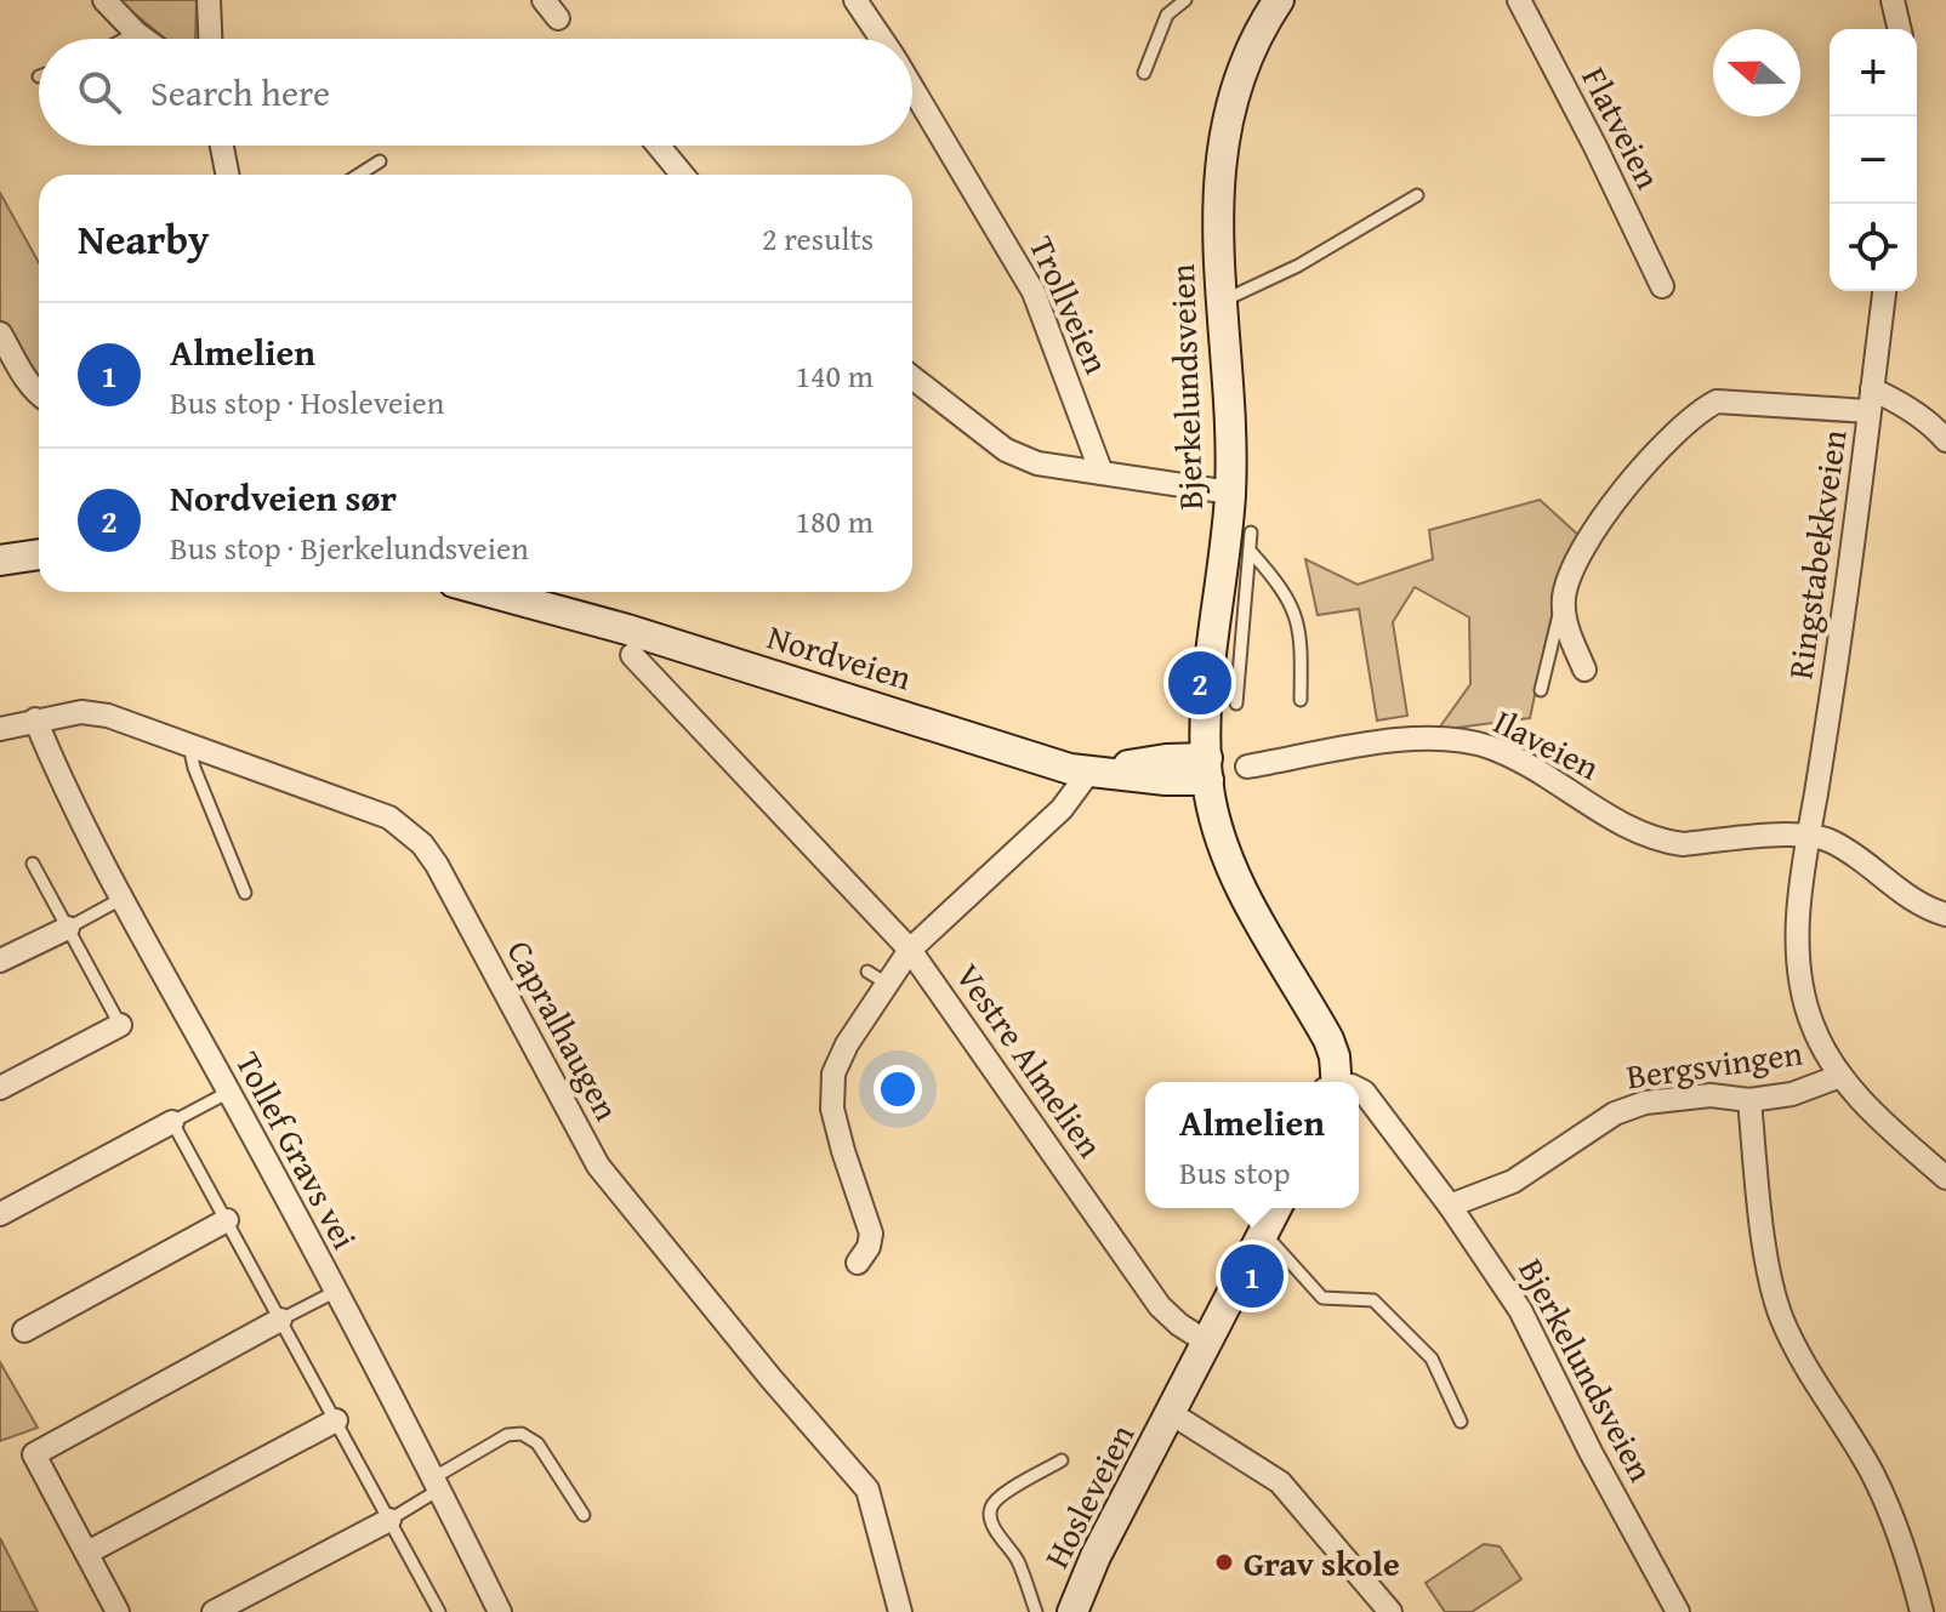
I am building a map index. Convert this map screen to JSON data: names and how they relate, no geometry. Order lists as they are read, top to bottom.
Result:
{
  "streets": {
    "main road": ["Bjerkelundsveien", "Nordveien", "Hosleveien"],
    "street": [
      "Flatveien",
      "Trollveien",
      "Ringstabekkveien",
      "Ilaveien",
      "Capralhaugen",
      "Vestre Almelien",
      "Bergsvingen",
      "Tollef Gravs vei"
    ]
  },
  "crossings": [
    ["Bjerkelundsveien", "Nordveien"],
    ["Bjerkelundsveien", "Bergsvingen"],
    ["Ringstabekkveien", "Ilaveien"],
    ["Ringstabekkveien", "Bergsvingen"],
    ["Nordveien", "Vestre Almelien"],
    ["Capralhaugen", "Tollef Gravs vei"],
    ["Vestre Almelien", "Hosleveien"]
  ],
  "places": ["Grav skole"],
  "north": "left",
  "page": {
    "map_buttons": ["+", "−"],
    "search": "Search here",
    "heading": ["Nearby", "2 results"],
    "list": [
      {
        "mark": "1",
        "name": "Almelien",
        "note": "Bus stop · Hosleveien",
        "value": "140 m"
      },
      {
        "mark": "2",
        "name": "Nordveien sør",
        "note": "Bus stop · Bjerkelundsveien",
        "value": "180 m"
      }
    ],
    "pins": ["2", "1"],
    "popup": ["Almelien", "Bus stop"]
  }
}
